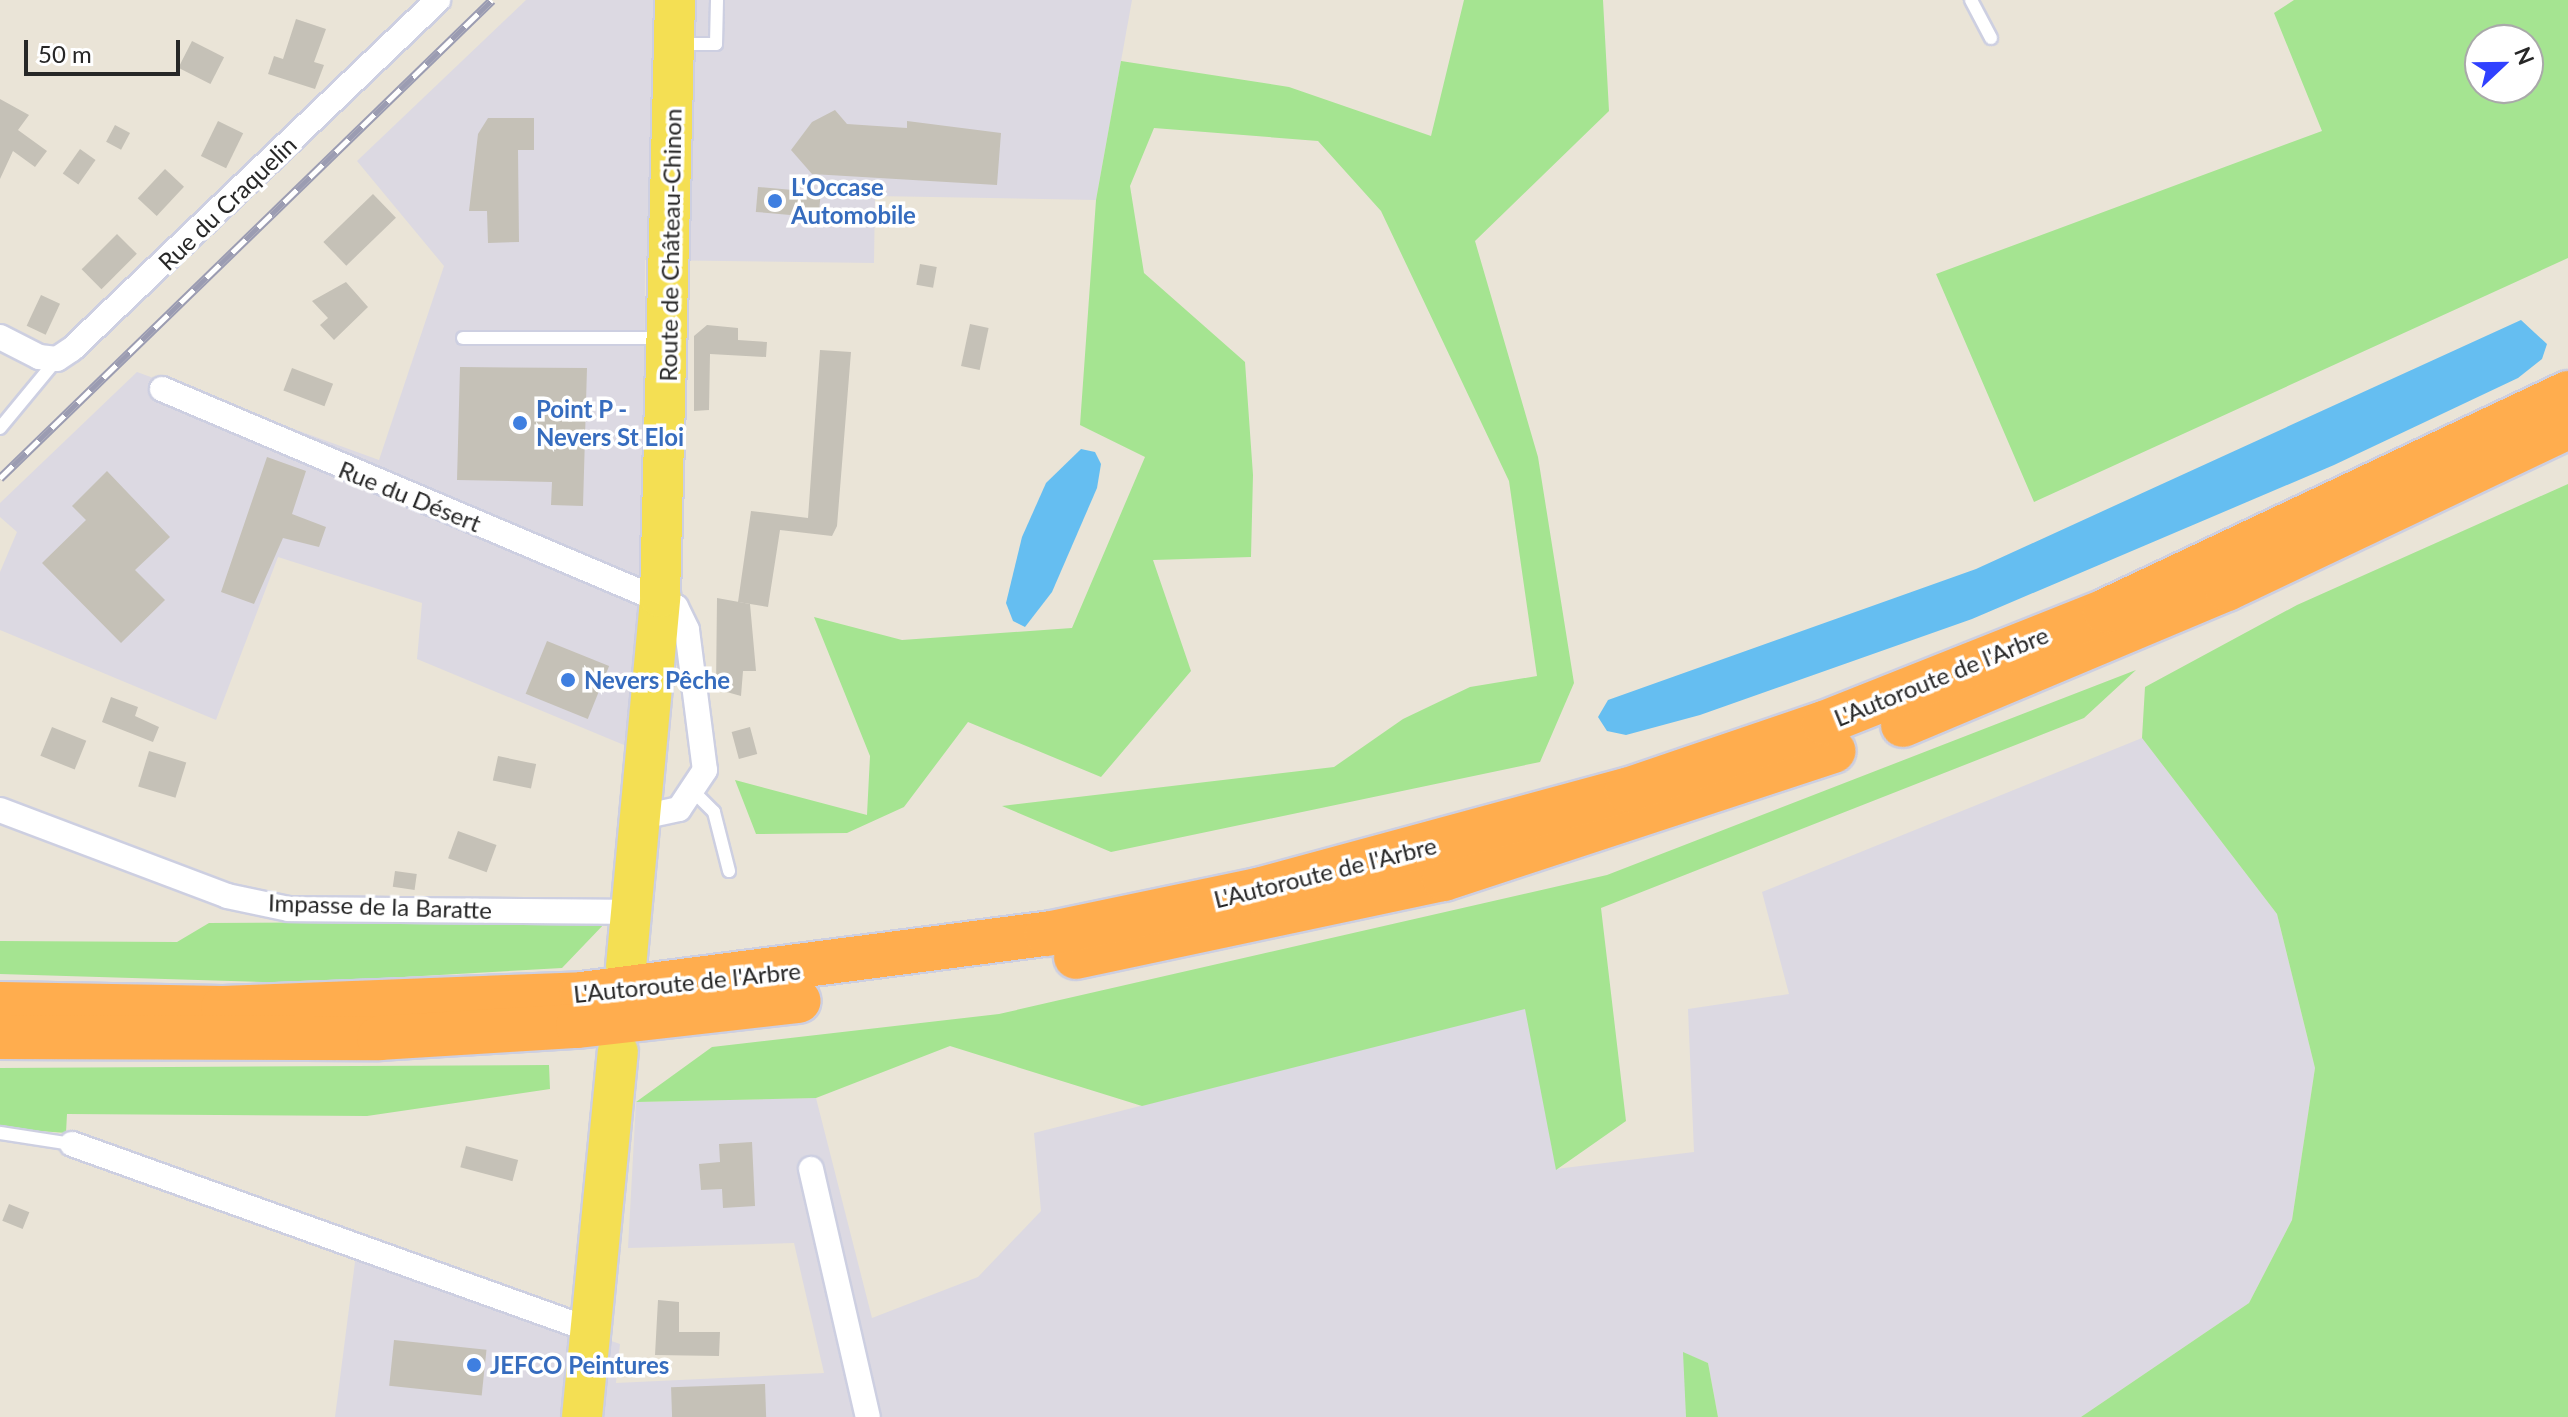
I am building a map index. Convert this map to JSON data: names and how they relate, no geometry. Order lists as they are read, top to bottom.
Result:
{
  "streets": {
    "highway": ["L'Autoroute de l'Arbre"],
    "main road": ["Route de Château-Chinon"],
    "street": ["Rue du Craquelin", "Rue du Désert", "Impasse de la Baratte"]
  },
  "crossings": [
    ["Route de Château-Chinon", "Rue du Désert"],
    ["Route de Château-Chinon", "Impasse de la Baratte"]
  ],
  "places": [
    "L'Occase Automobile",
    "Point P - Nevers St Eloi",
    "Nevers Pêche",
    "JEFCO Peintures"
  ],
  "scale_bar": "50 m",
  "north": "right"
}
